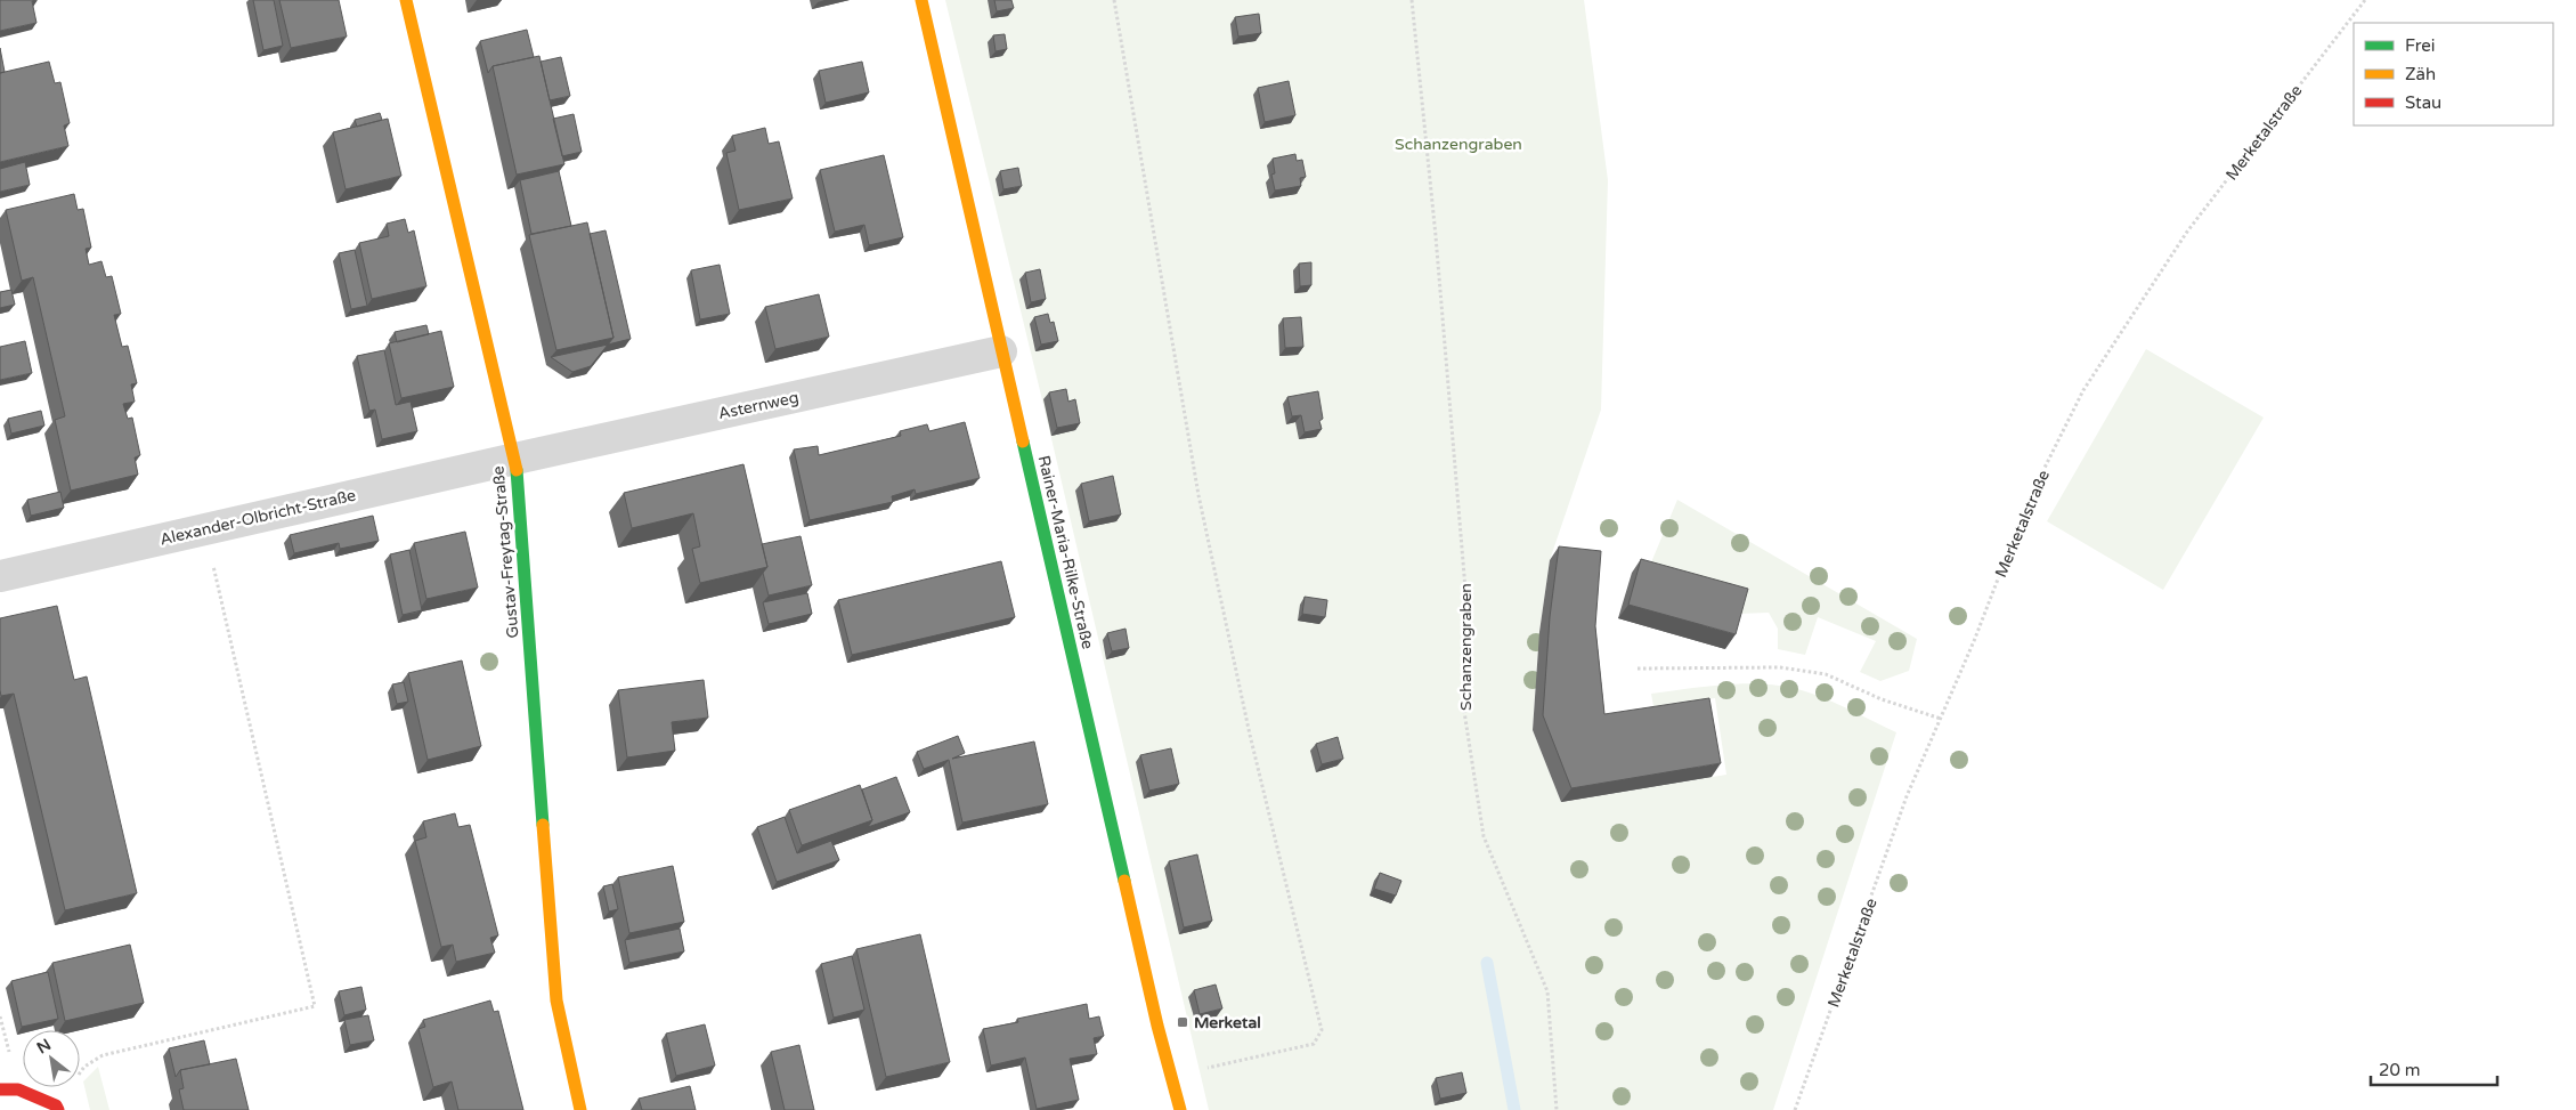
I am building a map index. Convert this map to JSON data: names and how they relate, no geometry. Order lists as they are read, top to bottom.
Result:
{
  "streets": {
    "street": [
      "Asternweg",
      "Alexander-Olbricht-Straße",
      "Gustav-Freytag-Straße",
      "Rainer-Maria-Rilke-Straße"
    ],
    "path": ["Merketalstraße", "Schanzengraben"]
  },
  "crossings": [
    ["Asternweg", "Alexander-Olbricht-Straße"],
    ["Asternweg", "Gustav-Freytag-Straße"],
    ["Asternweg", "Rainer-Maria-Rilke-Straße"],
    ["Alexander-Olbricht-Straße", "Gustav-Freytag-Straße"]
  ],
  "parks": ["Schanzengraben"],
  "places": {
    "transit": ["Merketal"]
  },
  "legend": ["Frei", "Zäh", "Stau"],
  "scale_bar": "20 m",
  "north": "top left"
}
